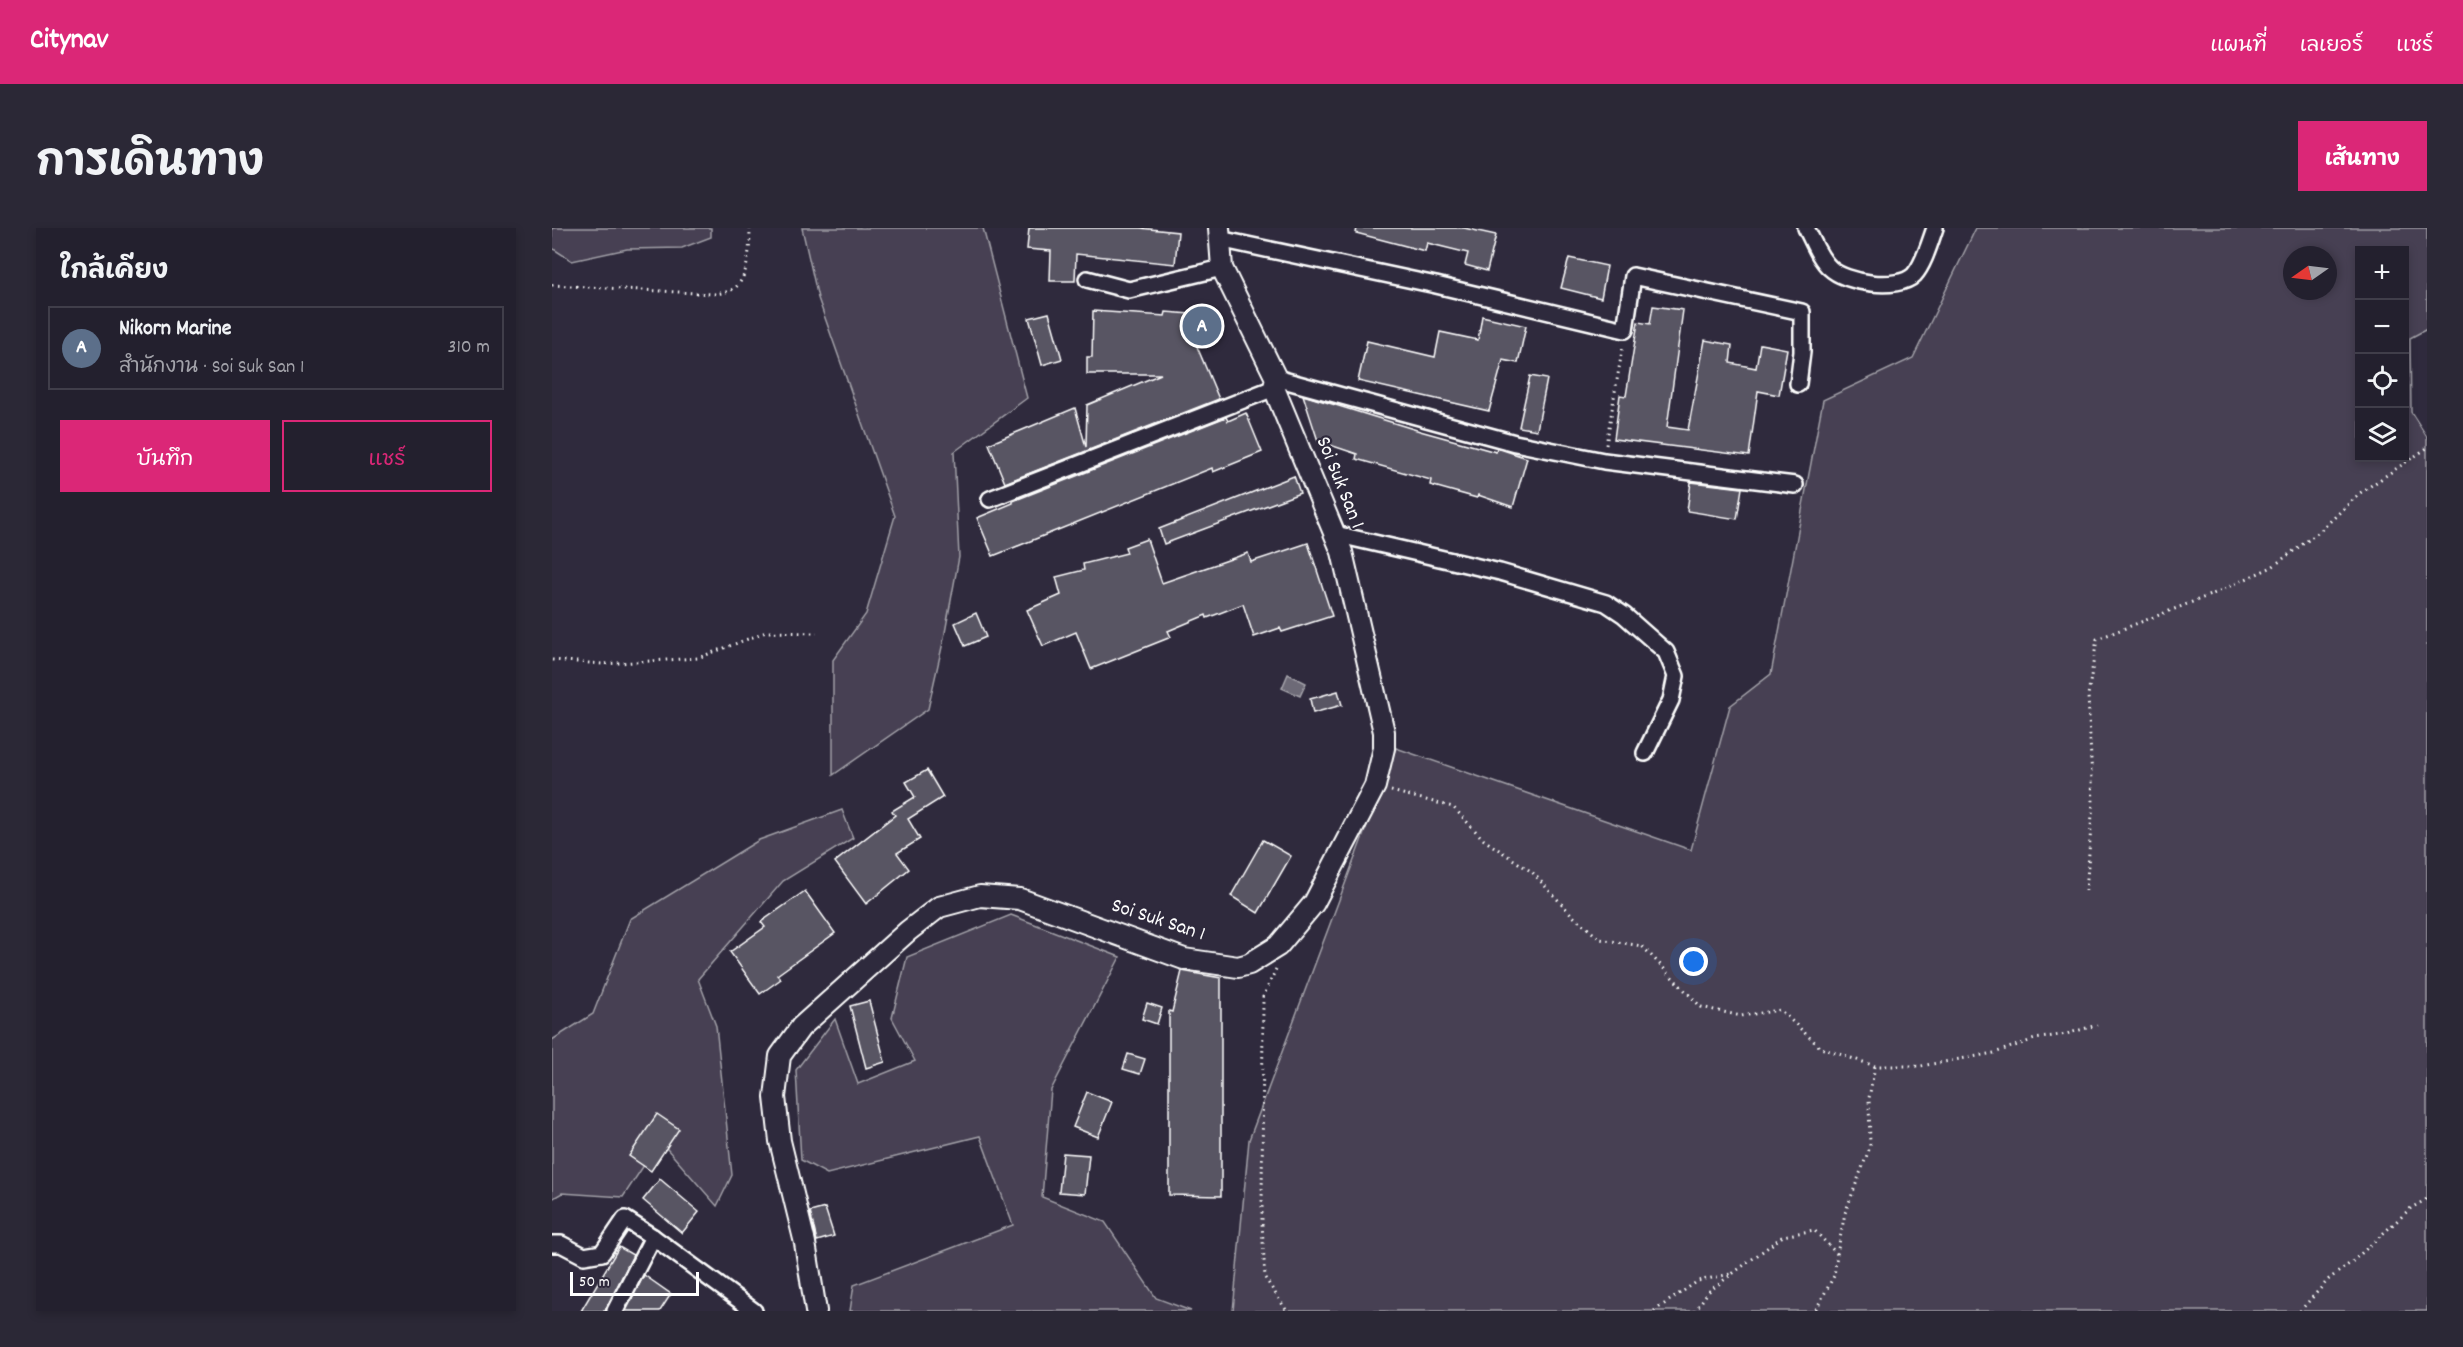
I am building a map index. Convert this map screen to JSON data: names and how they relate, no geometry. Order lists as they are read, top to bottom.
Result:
{
  "streets": {
    "street": ["Soi Suk San 1"]
  },
  "scale_bar": "50 m",
  "north": "left",
  "page": {
    "header": "Citynav",
    "nav": ["แผนที่", "เลเยอร์", "แชร์"],
    "title": "การเดินทาง",
    "buttons": [
      "เส้นทาง",
      ["บันทึก", "แชร์"]
    ],
    "heading": "ใกล้เคียง",
    "map_buttons": ["+", "−"],
    "pins": "A",
    "list": [
      {
        "mark": "A",
        "name": "Nikorn Marine",
        "note": "สำนักงาน · Soi Suk San 1",
        "value": "310 m"
      }
    ],
    "scale": "50 m"
  }
}
